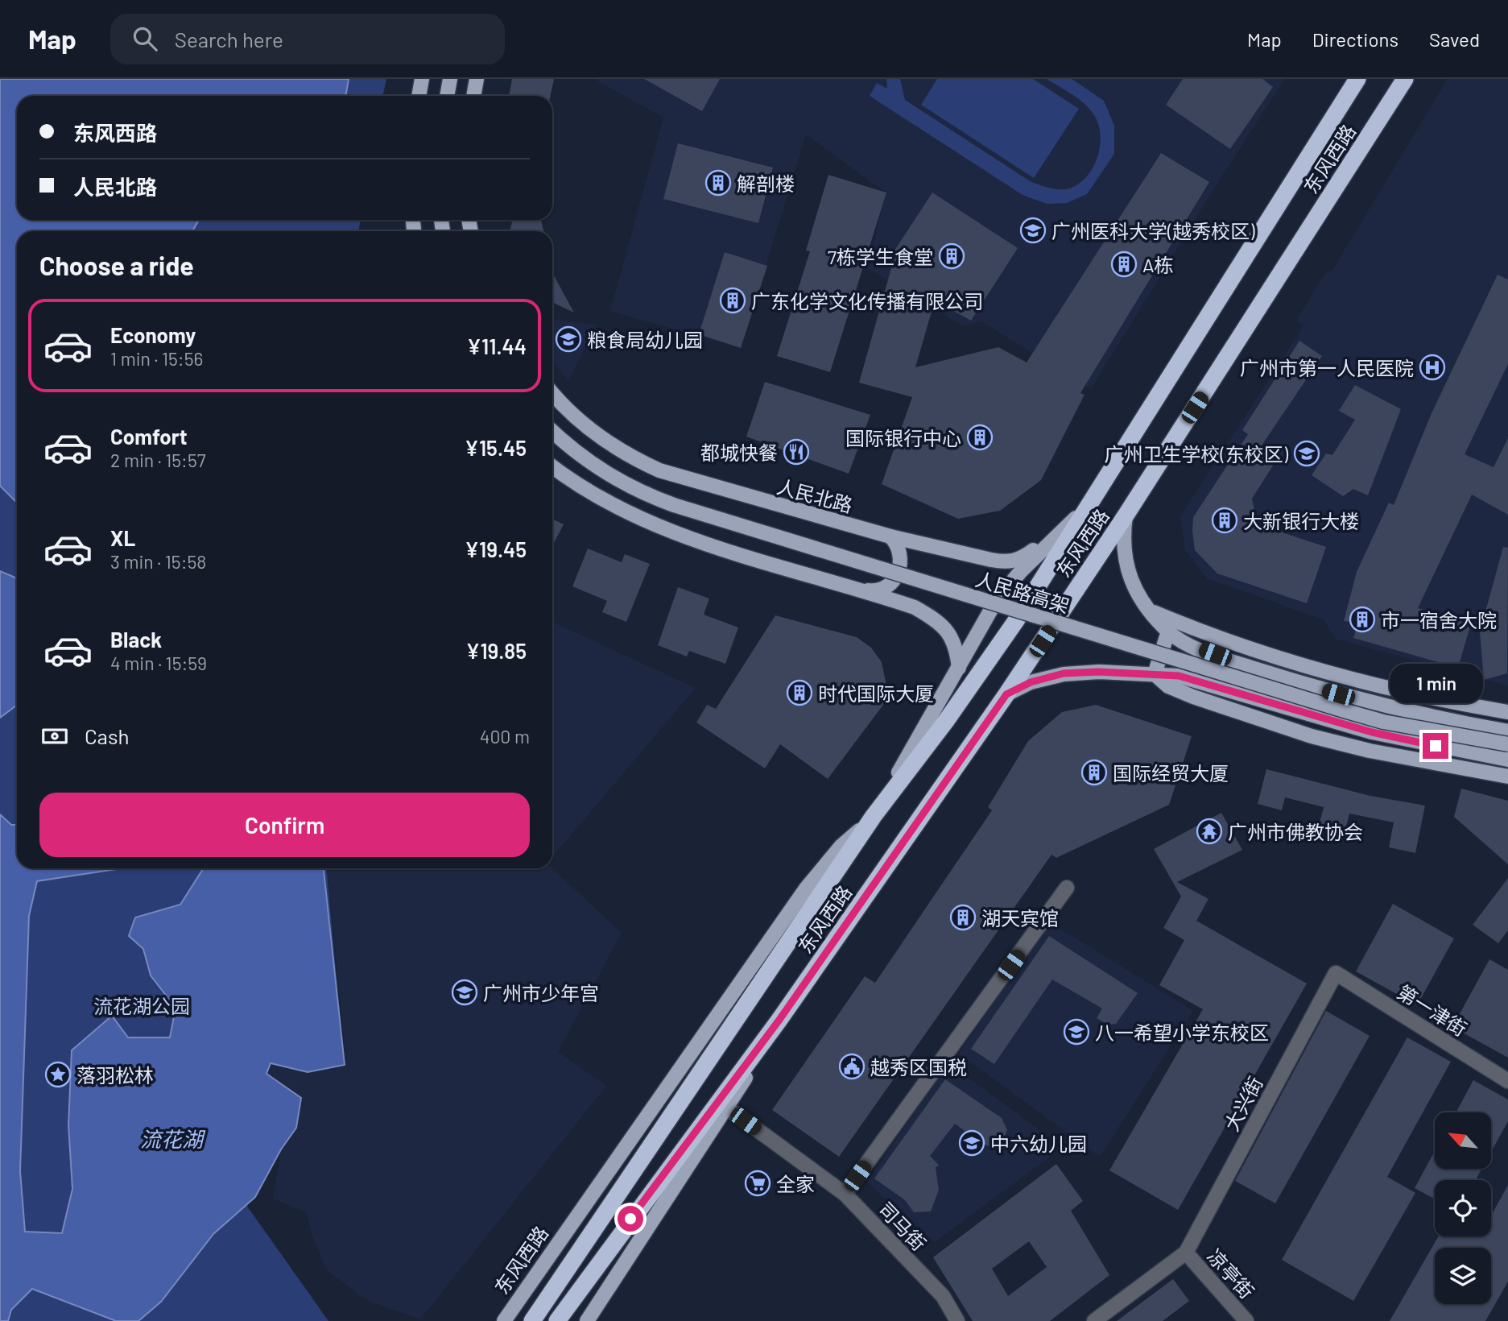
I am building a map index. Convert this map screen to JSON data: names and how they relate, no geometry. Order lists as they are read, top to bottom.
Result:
{
  "streets": {
    "highway": ["东风西路"],
    "main road": ["人民北路", "人民路高架"],
    "street": [
      "第一津街",
      "大兴街",
      "司马街",
      "凉亭街"
    ]
  },
  "crossings": [
    ["东风西路", "人民北路"],
    ["东风西路", "司马街"],
    ["第一津街", "大兴街"],
    ["大兴街", "凉亭街"]
  ],
  "water": ["流花湖"],
  "parks": ["流花湖公园"],
  "places": {
    "building": [
      "解剖楼",
      "7栋学生食堂",
      "A栋",
      "广东化学文化传播有限公司",
      "国际银行中心",
      "大新银行大楼",
      "市一宿舍大院",
      "时代国际大厦",
      "国际经贸大厦",
      "湖天宾馆"
    ],
    "school or university": [
      "广州医科大学(越秀校区)",
      "粮食局幼儿园",
      "广州卫生学校(东校区)",
      "广州市少年宫",
      "八一希望小学东校区",
      "中六幼儿园"
    ],
    "hospital": ["广州市第一人民医院"],
    "restaurant": ["都城快餐"],
    "temple": ["广州市佛教协会"],
    "public building": ["越秀区国税"],
    "place": ["落羽松林"],
    "supermarket": ["全家"]
  },
  "north": "top left",
  "page": {
    "header": "Map",
    "search": "Search here",
    "nav": ["Map", "Directions", "Saved"],
    "banner": ["东风西路", "人民北路"],
    "heading": "Choose a ride",
    "list": [
      {
        "name": "Economy",
        "note": "1 min · 15:56",
        "value": "¥11.44"
      },
      {
        "name": "Comfort",
        "note": "2 min · 15:57",
        "value": "¥15.45"
      },
      {
        "name": "XL",
        "note": "3 min · 15:58",
        "value": "¥19.45"
      },
      {
        "name": "Black",
        "note": "4 min · 15:59",
        "value": "¥19.85"
      }
    ],
    "bubble": "1 min",
    "pay": ["Cash", "400 m"],
    "buttons": "Confirm"
  }
}
